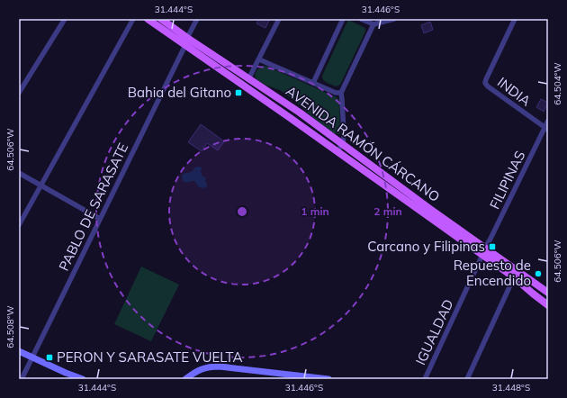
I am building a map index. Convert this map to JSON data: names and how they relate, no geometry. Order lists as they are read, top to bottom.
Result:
{
  "streets": {
    "main road": ["AVENIDA RAMÓN CÁRCANO"],
    "street": [
      "INDIA",
      "FILIPINAS",
      "PABLO DE SARASATE",
      "IGUALDAD"
    ]
  },
  "crossings": [
    ["INDIA", "FILIPINAS"],
    ["AVENIDA RAMÓN CÁRCANO", "FILIPINAS"],
    ["AVENIDA RAMÓN CÁRCANO", "PABLO DE SARASATE"],
    ["AVENIDA RAMÓN CÁRCANO", "IGUALDAD"],
    ["FILIPINAS", "IGUALDAD"]
  ],
  "places": {
    "transit": ["Bahia del Gitano", "Carcano y Filipinas", "PERON Y SARASATE VUELTA"],
    "other": ["Repuesto de Encendido"]
  },
  "coordinates": [
    "31.444°S",
    "31.446°S",
    "64.504°W",
    "64.506°W",
    "64.508°W",
    "31.448°S"
  ],
  "rings": ["1 min", "2 min"]
}
